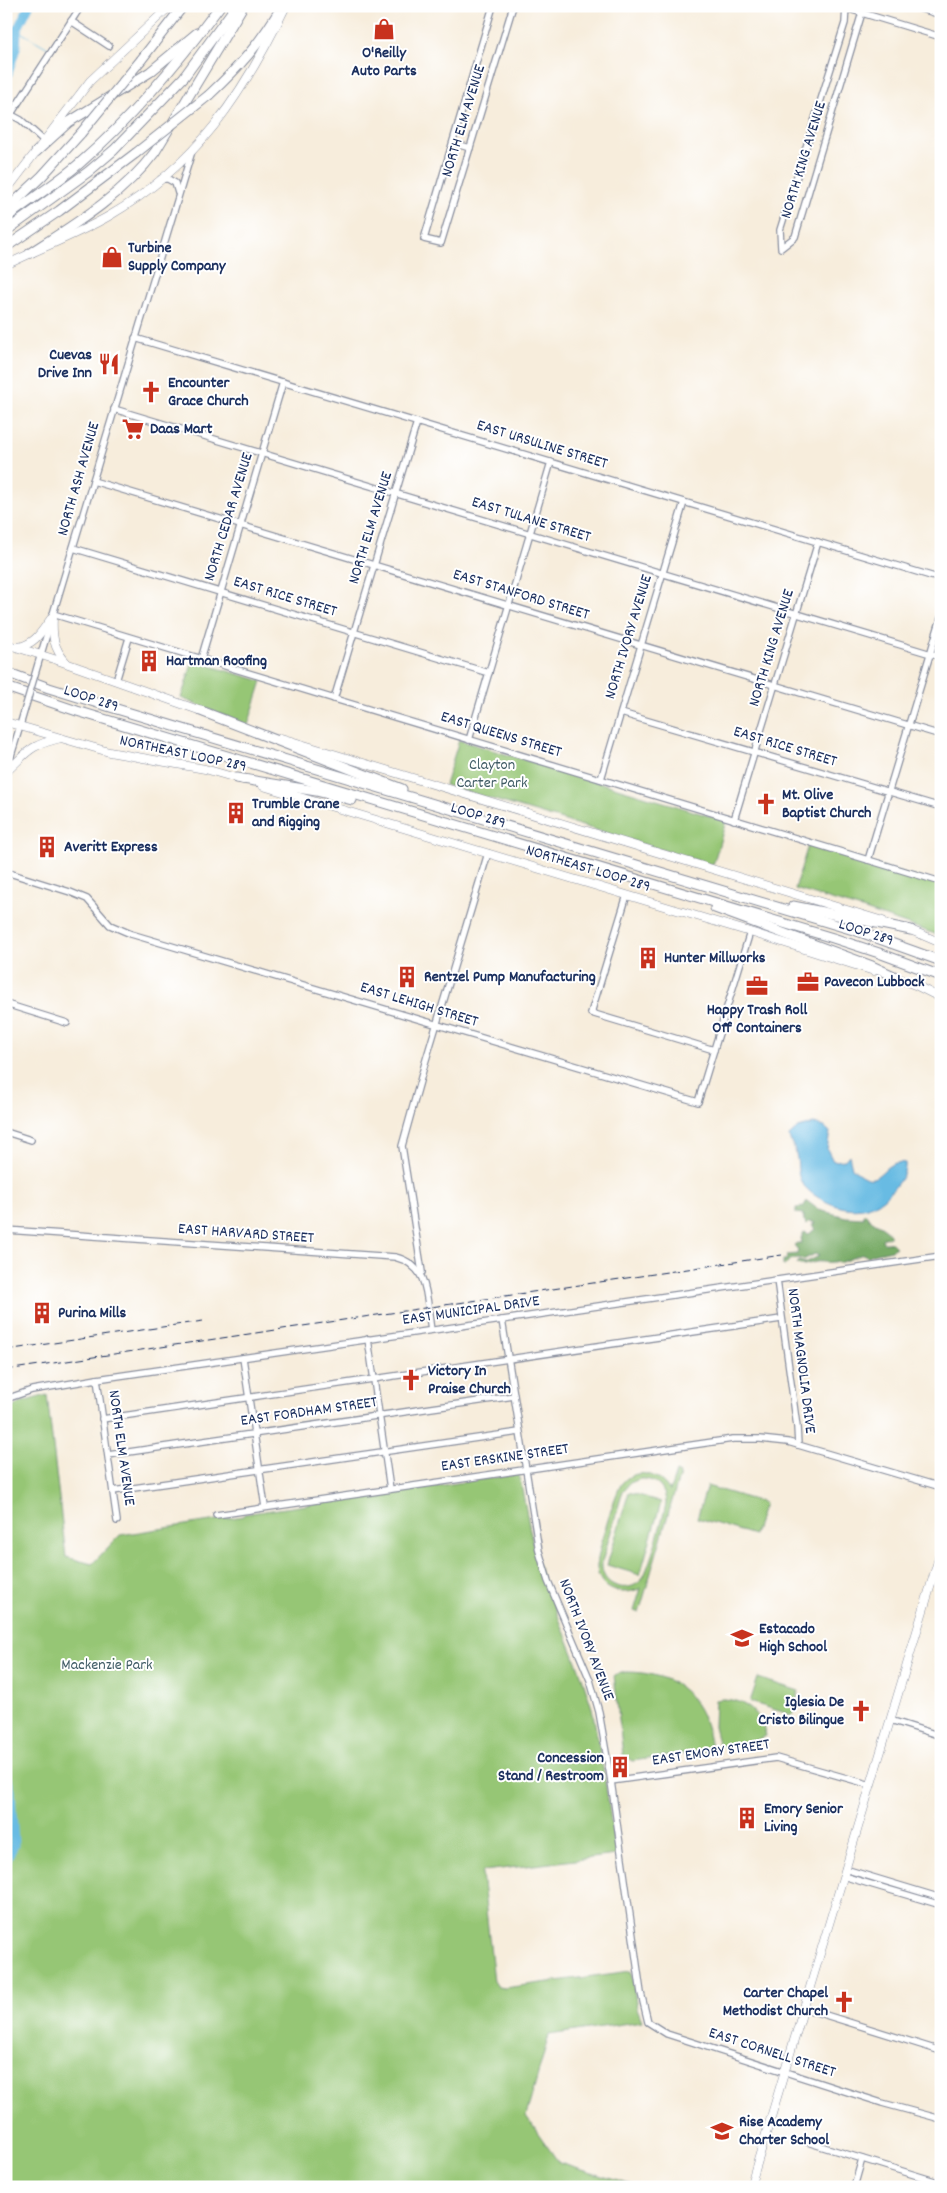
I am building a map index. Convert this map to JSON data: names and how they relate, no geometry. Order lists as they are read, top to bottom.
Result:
{
  "streets": {
    "highway": ["LOOP 289"],
    "main road": ["NORTHEAST LOOP 289"],
    "street": [
      "NORTH ELM AVENUE",
      "NORTH KING AVENUE",
      "EAST URSULINE STREET",
      "NORTH ASH AVENUE",
      "NORTH CEDAR AVENUE",
      "EAST TULANE STREET",
      "EAST STANFORD STREET",
      "EAST RICE STREET",
      "NORTH IVORY AVENUE",
      "EAST QUEENS STREET",
      "EAST LEHIGH STREET",
      "EAST HARVARD STREET",
      "EAST MUNICIPAL DRIVE",
      "NORTH MAGNOLIA DRIVE",
      "EAST FORDHAM STREET",
      "EAST ERSKINE STREET",
      "EAST EMORY STREET",
      "EAST CORNELL STREET"
    ]
  },
  "crossings": [
    ["NORTH ELM AVENUE", "EAST URSULINE STREET"],
    ["NORTH ELM AVENUE", "EAST TULANE STREET"],
    ["NORTH ELM AVENUE", "EAST STANFORD STREET"],
    ["NORTH ELM AVENUE", "EAST RICE STREET"],
    ["NORTH ELM AVENUE", "EAST QUEENS STREET"],
    ["NORTH ELM AVENUE", "EAST MUNICIPAL DRIVE"],
    ["NORTH ELM AVENUE", "EAST FORDHAM STREET"],
    ["NORTH KING AVENUE", "EAST URSULINE STREET"],
    ["NORTH KING AVENUE", "EAST TULANE STREET"],
    ["NORTH KING AVENUE", "EAST STANFORD STREET"],
    ["NORTH KING AVENUE", "EAST RICE STREET"],
    ["NORTH KING AVENUE", "EAST QUEENS STREET"],
    ["EAST URSULINE STREET", "NORTH ASH AVENUE"],
    ["EAST URSULINE STREET", "NORTH CEDAR AVENUE"],
    ["EAST URSULINE STREET", "NORTH IVORY AVENUE"],
    ["NORTH ASH AVENUE", "EAST TULANE STREET"],
    ["NORTH ASH AVENUE", "EAST STANFORD STREET"],
    ["NORTH ASH AVENUE", "EAST RICE STREET"],
    ["NORTH ASH AVENUE", "EAST QUEENS STREET"],
    ["NORTH ASH AVENUE", "NORTHEAST LOOP 289"],
    ["NORTH CEDAR AVENUE", "EAST TULANE STREET"],
    ["NORTH CEDAR AVENUE", "EAST STANFORD STREET"],
    ["NORTH CEDAR AVENUE", "EAST RICE STREET"],
    ["NORTH CEDAR AVENUE", "EAST QUEENS STREET"],
    ["EAST TULANE STREET", "NORTH IVORY AVENUE"],
    ["EAST STANFORD STREET", "NORTH IVORY AVENUE"],
    ["EAST RICE STREET", "NORTH IVORY AVENUE"],
    ["NORTH IVORY AVENUE", "EAST QUEENS STREET"],
    ["NORTH IVORY AVENUE", "EAST MUNICIPAL DRIVE"],
    ["NORTH IVORY AVENUE", "EAST FORDHAM STREET"],
    ["NORTH IVORY AVENUE", "EAST ERSKINE STREET"],
    ["NORTH IVORY AVENUE", "EAST EMORY STREET"],
    ["NORTH IVORY AVENUE", "EAST CORNELL STREET"],
    ["EAST MUNICIPAL DRIVE", "NORTH MAGNOLIA DRIVE"],
    ["NORTH MAGNOLIA DRIVE", "EAST ERSKINE STREET"]
  ],
  "parks": ["Clayton Carter Park", "Mackenzie Park"],
  "places": {
    "shop": ["O'Reilly Auto Parts", "Turbine Supply Company"],
    "restaurant": ["Cuevas Drive Inn"],
    "church": [
      "Encounter Grace Church",
      "Mt. Olive Baptist Church",
      "Victory In Praise Church",
      "Iglesia De Cristo Bilingue",
      "Carter Chapel Methodist Church"
    ],
    "supermarket": ["Daas Mart"],
    "building": [
      "Hartman Roofing",
      "Trumble Crane and Rigging",
      "Averitt Express",
      "Hunter Millworks",
      "Rentzel Pump Manufacturing",
      "Purina Mills",
      "Concession Stand / Restroom",
      "Emory Senior Living"
    ],
    "office": ["Pavecon Lubbock", "Happy Trash Roll Off Containers"],
    "school or university": ["Estacado High School", "Rise Academy Charter School"]
  }
}
